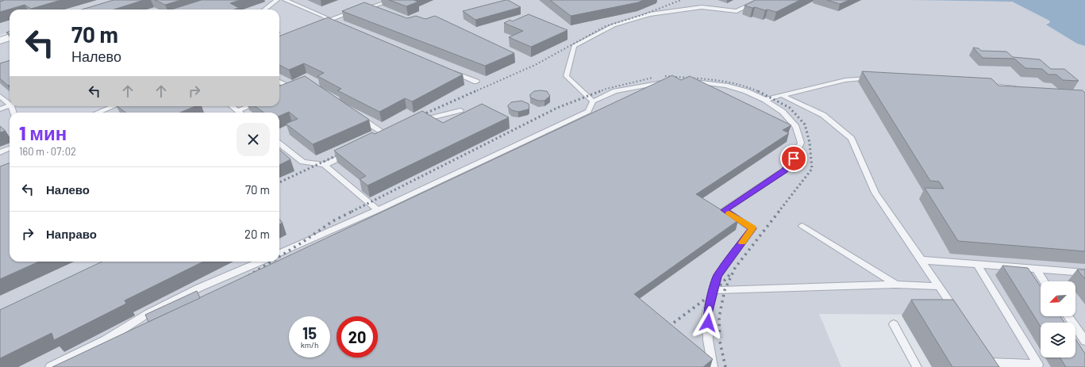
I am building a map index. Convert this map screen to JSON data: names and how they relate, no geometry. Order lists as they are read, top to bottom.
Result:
{
  "north": "bottom left",
  "page": {
    "turn": ["70 m", "Налево"],
    "heading": ["1 мин", "160 m · 07:02"],
    "list": [
      {
        "name": "Налево",
        "value": "70 m"
      },
      {
        "name": "Направо",
        "value": "20 m"
      }
    ],
    "speed": "15 km/h",
    "limit": "20"
  }
}
